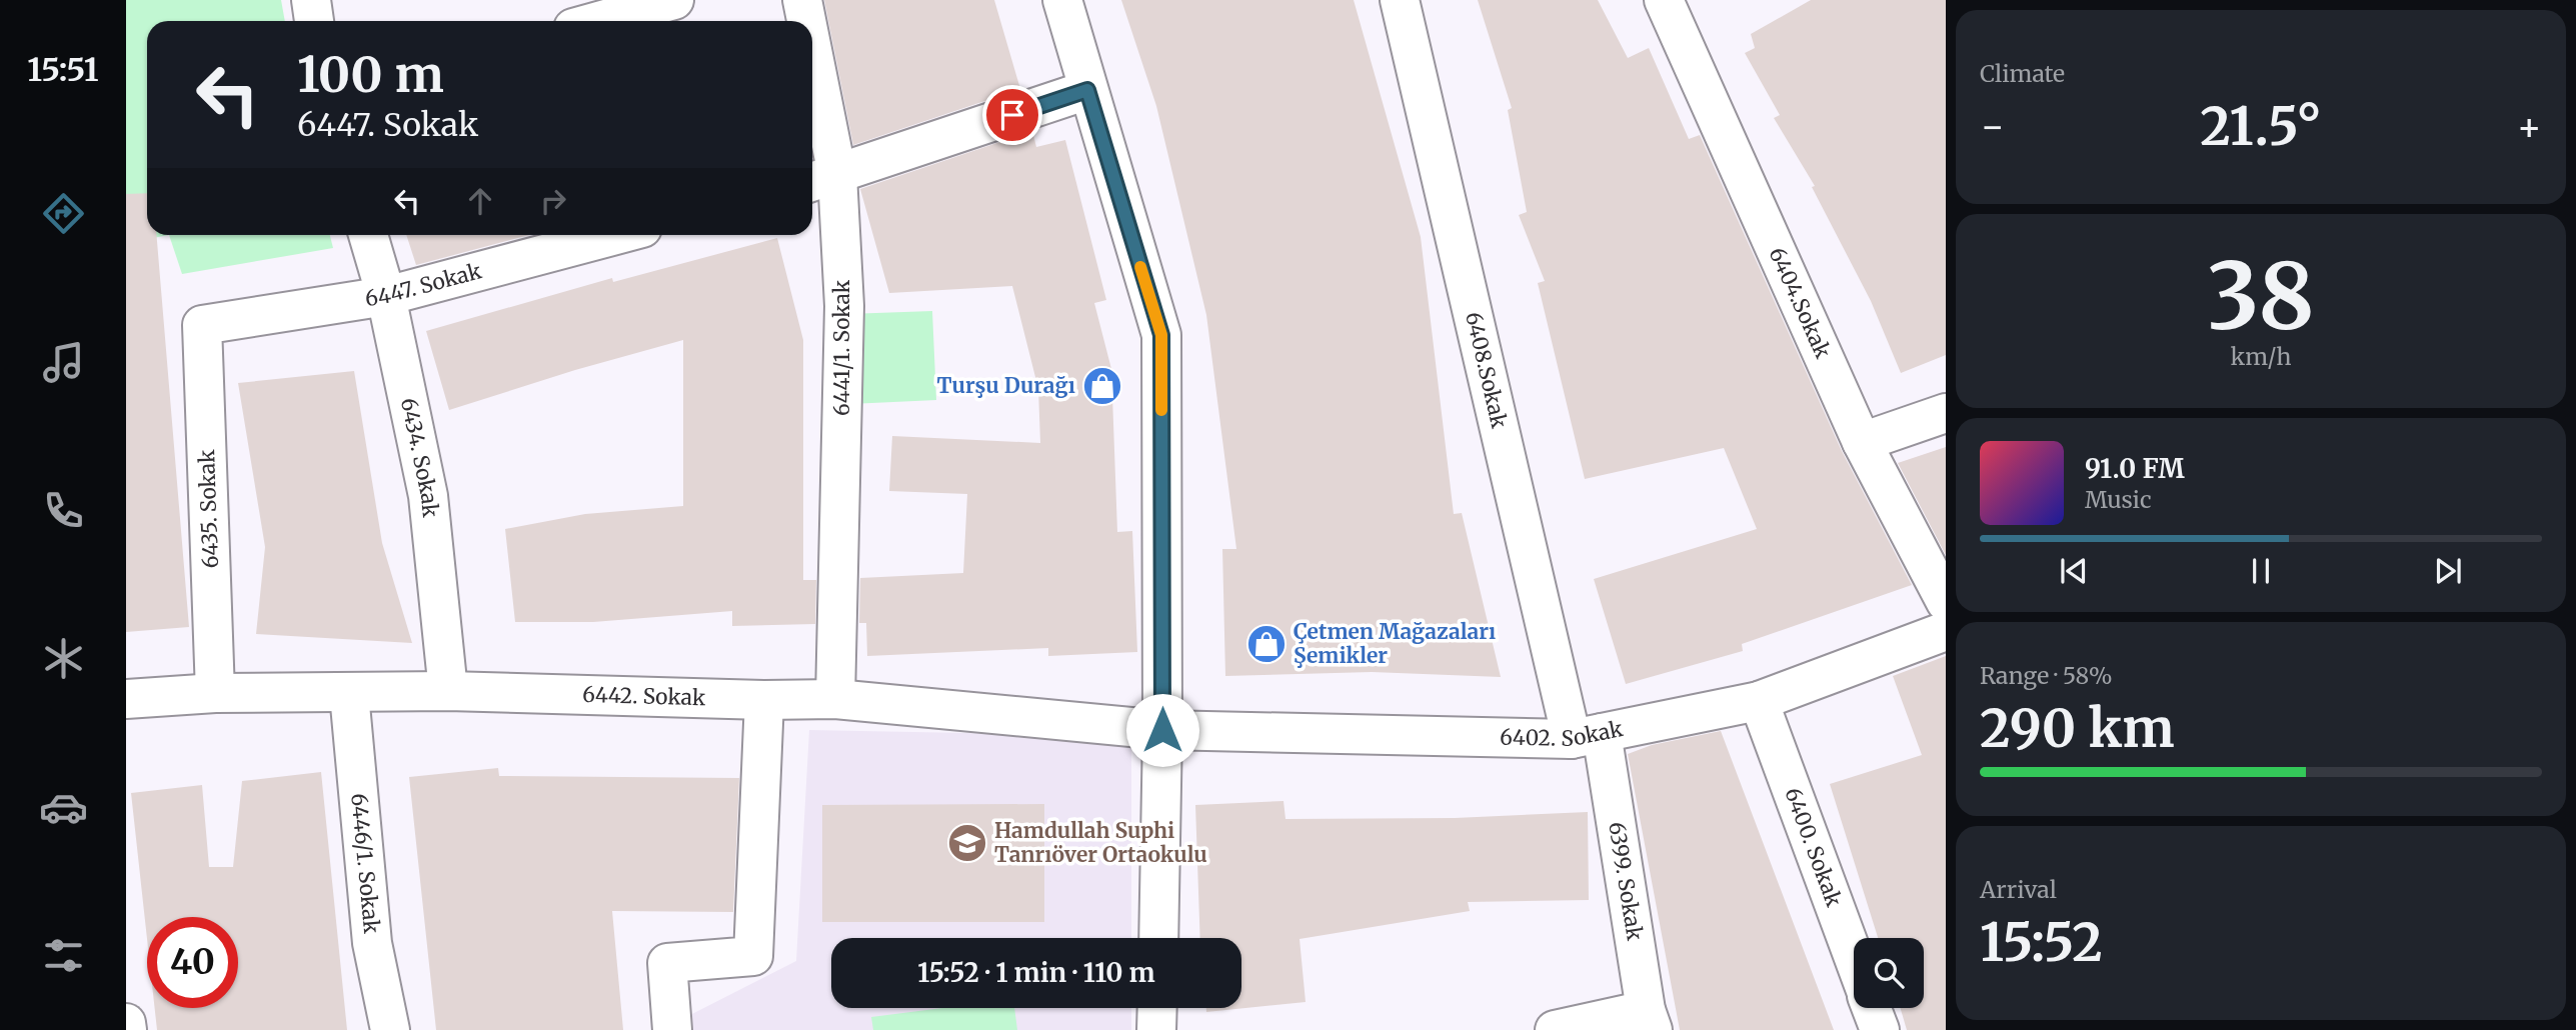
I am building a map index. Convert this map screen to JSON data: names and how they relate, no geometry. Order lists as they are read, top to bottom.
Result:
{
  "streets": {
    "street": [
      "6447. Sokak",
      "6404.Sokak",
      "6441/1. Sokak",
      "6408.Sokak",
      "6434. Sokak",
      "6435. Sokak",
      "6442. Sokak",
      "6402. Sokak",
      "6400. Sokak",
      "6446/1. Sokak",
      "6399. Sokak"
    ]
  },
  "crossings": [
    ["6447. Sokak", "6434. Sokak"],
    ["6447. Sokak", "6435. Sokak"],
    ["6441/1. Sokak", "6442. Sokak"],
    ["6408.Sokak", "6402. Sokak"],
    ["6408.Sokak", "6399. Sokak"],
    ["6434. Sokak", "6442. Sokak"],
    ["6435. Sokak", "6442. Sokak"],
    ["6442. Sokak", "6402. Sokak"],
    ["6442. Sokak", "6446/1. Sokak"],
    ["6402. Sokak", "6400. Sokak"],
    ["6402. Sokak", "6399. Sokak"]
  ],
  "places": {
    "shop": ["Turşu Durağı", "Çetmen Mağazaları Şemikler"],
    "school or university": ["Hamdullah Suphi Tanrıöver Ortaokulu"]
  },
  "page": {
    "tabs": "15:51",
    "tile": [
      "Climate",
      ["38", "km/h"],
      ["Range · 58%", "290 km"],
      ["Arrival", "15:52"]
    ],
    "turn": ["100 m", "6447. Sokak"],
    "heat": ["−", "21.5°", "+"],
    "song": ["91.0 FM", "Music"],
    "limit": "40",
    "trip": "15:52 · 1 min · 110 m"
  }
}
